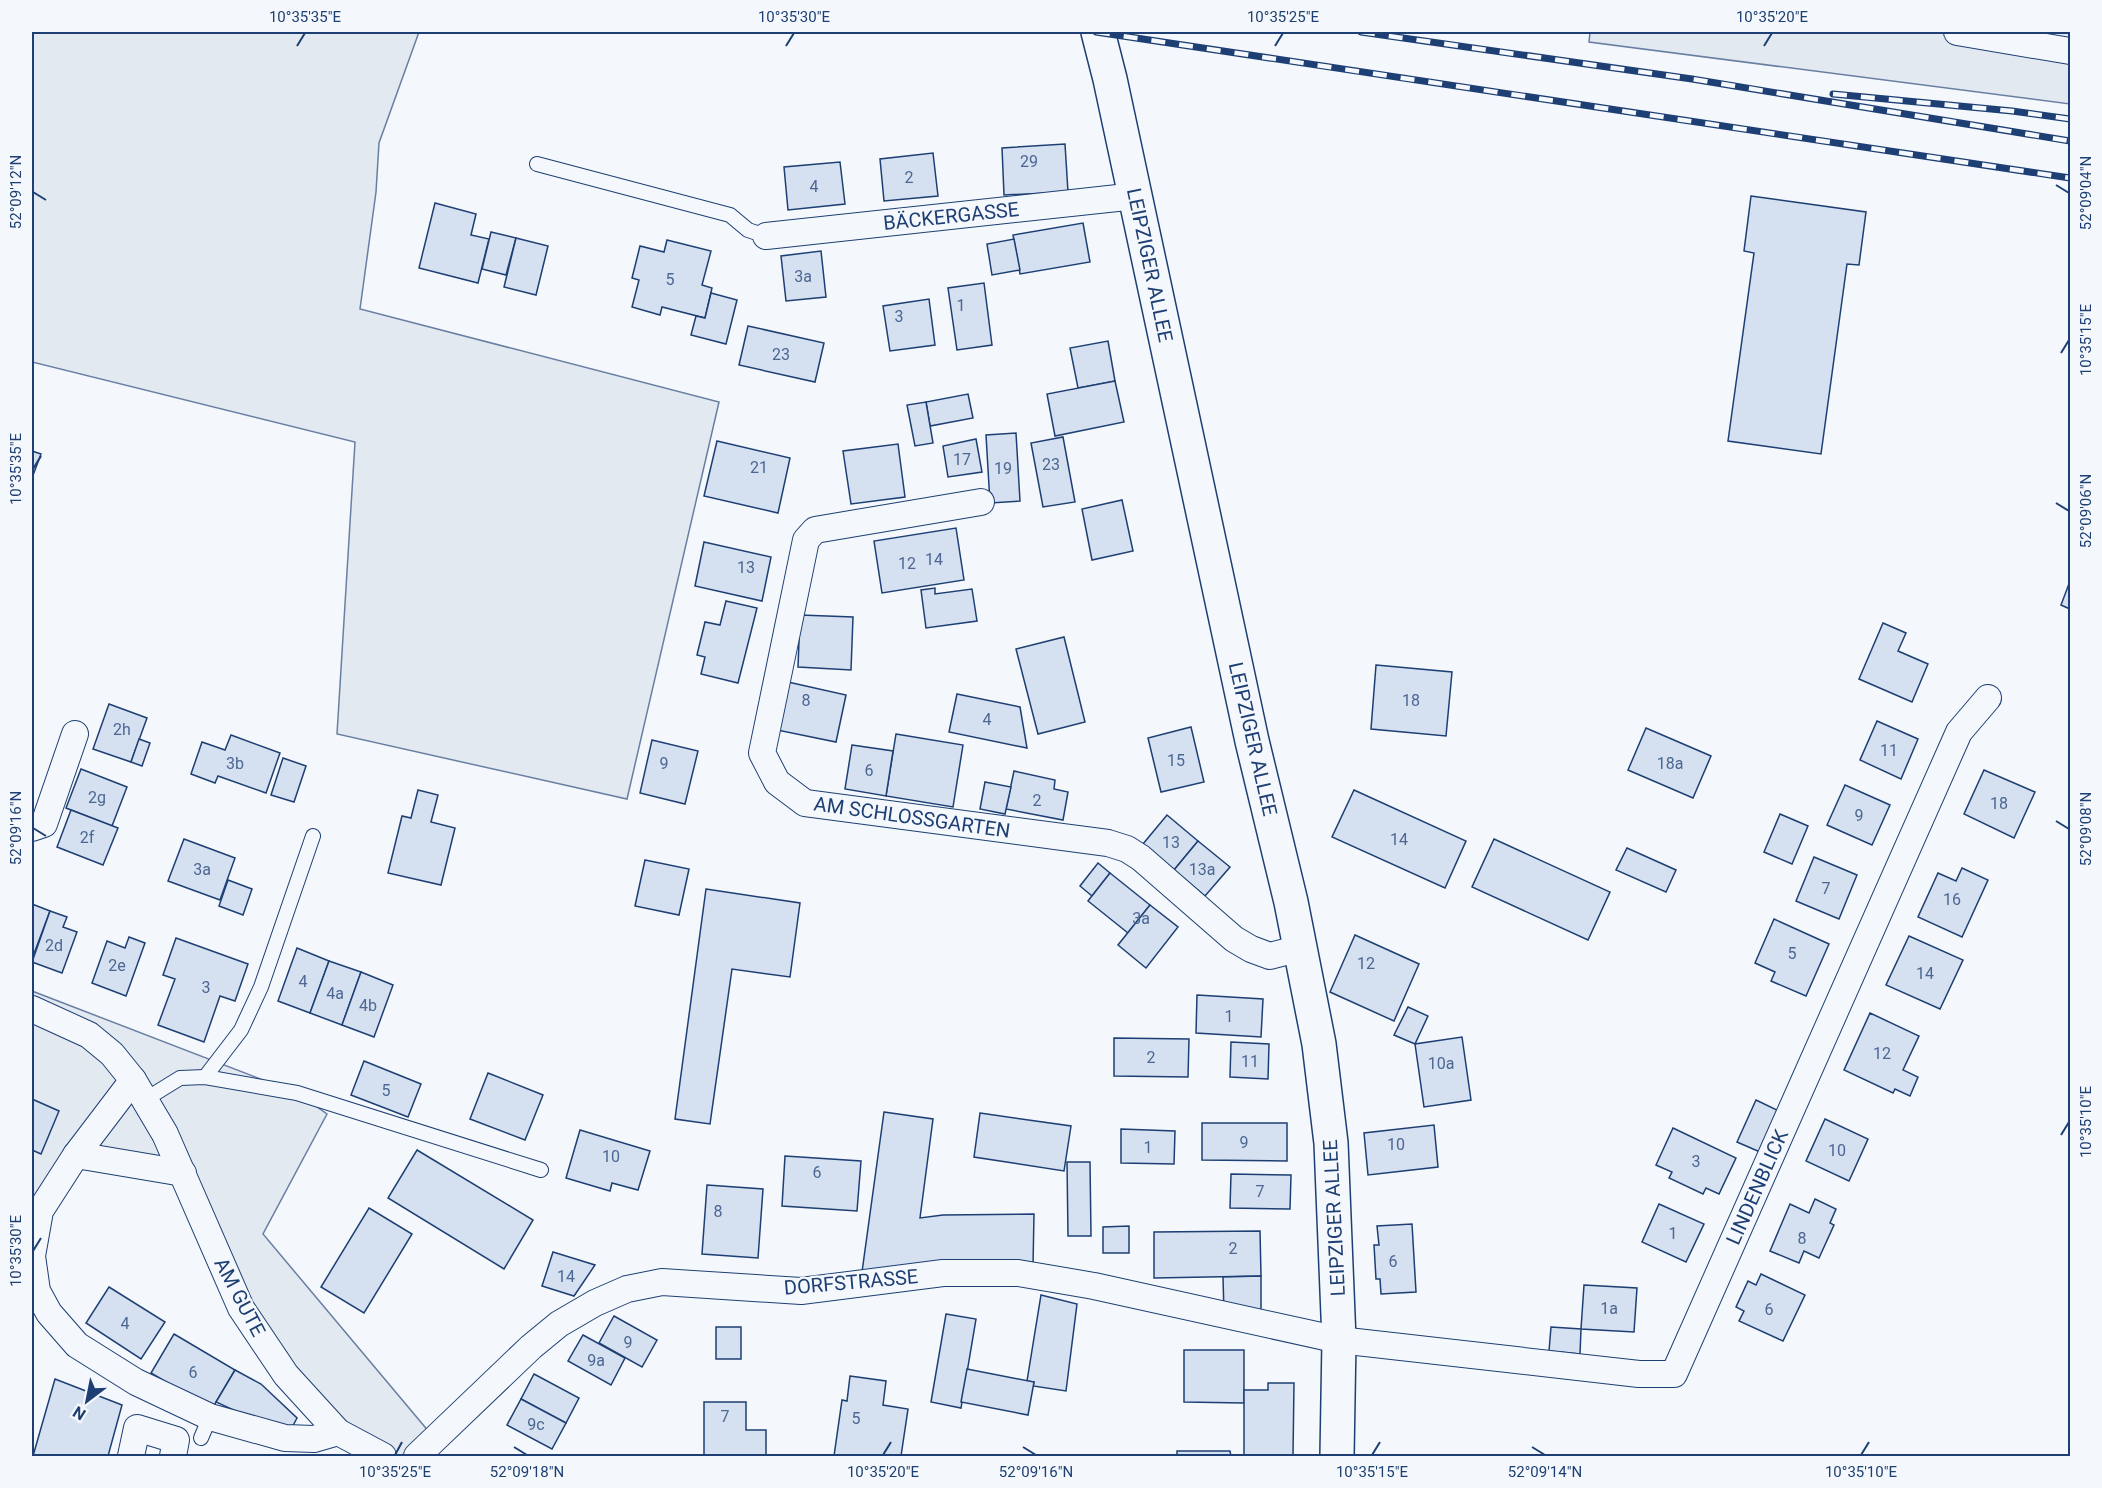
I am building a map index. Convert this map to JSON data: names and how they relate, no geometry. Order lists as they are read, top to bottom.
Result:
{
  "streets": {
    "main road": ["LEIPZIGER ALLEE"],
    "street": [
      "BÄCKERGASSE",
      "AM SCHLOSSGARTEN",
      "LINDENBLICK",
      "DORFSTRASSE",
      "AM GUTE"
    ]
  },
  "crossings": [
    ["BÄCKERGASSE", "LEIPZIGER ALLEE"],
    ["LEIPZIGER ALLEE", "AM SCHLOSSGARTEN"],
    ["LEIPZIGER ALLEE", "LINDENBLICK"],
    ["LEIPZIGER ALLEE", "DORFSTRASSE"],
    ["LINDENBLICK", "DORFSTRASSE"]
  ],
  "house_numbers": [
    "29",
    "2",
    "4",
    "3a",
    "5",
    "1",
    "3",
    "23",
    "17",
    "23",
    "21",
    "19",
    "14",
    "12",
    "13",
    "8",
    "18",
    "4",
    "2h",
    "11",
    "15",
    "3b",
    "9",
    "18a",
    "6",
    "2g",
    "2",
    "18",
    "9",
    "2f",
    "14",
    "13",
    "3a",
    "13a",
    "7",
    "16",
    "3a",
    "2d",
    "5",
    "12",
    "2e",
    "14",
    "4",
    "3",
    "4a",
    "4b",
    "1",
    "12",
    "2",
    "11",
    "10a",
    "5",
    "9",
    "10",
    "1",
    "10",
    "10",
    "3",
    "6",
    "7",
    "8",
    "1",
    "8",
    "2",
    "6",
    "14",
    "1a",
    "6",
    "4",
    "9",
    "9a",
    "6",
    "7",
    "5",
    "9c"
  ],
  "north": "bottom left",
  "coordinates": [
    "10°35'35\"E",
    "10°35'30\"E",
    "10°35'25\"E",
    "10°35'20\"E",
    "52°09'12\"N",
    "52°09'04\"N",
    "10°35'15\"E",
    "52°09'06\"N",
    "52°09'16\"N",
    "52°09'08\"N",
    "10°35'10\"E",
    "52°09'18\"N",
    "52°09'14\"N"
  ]
}
